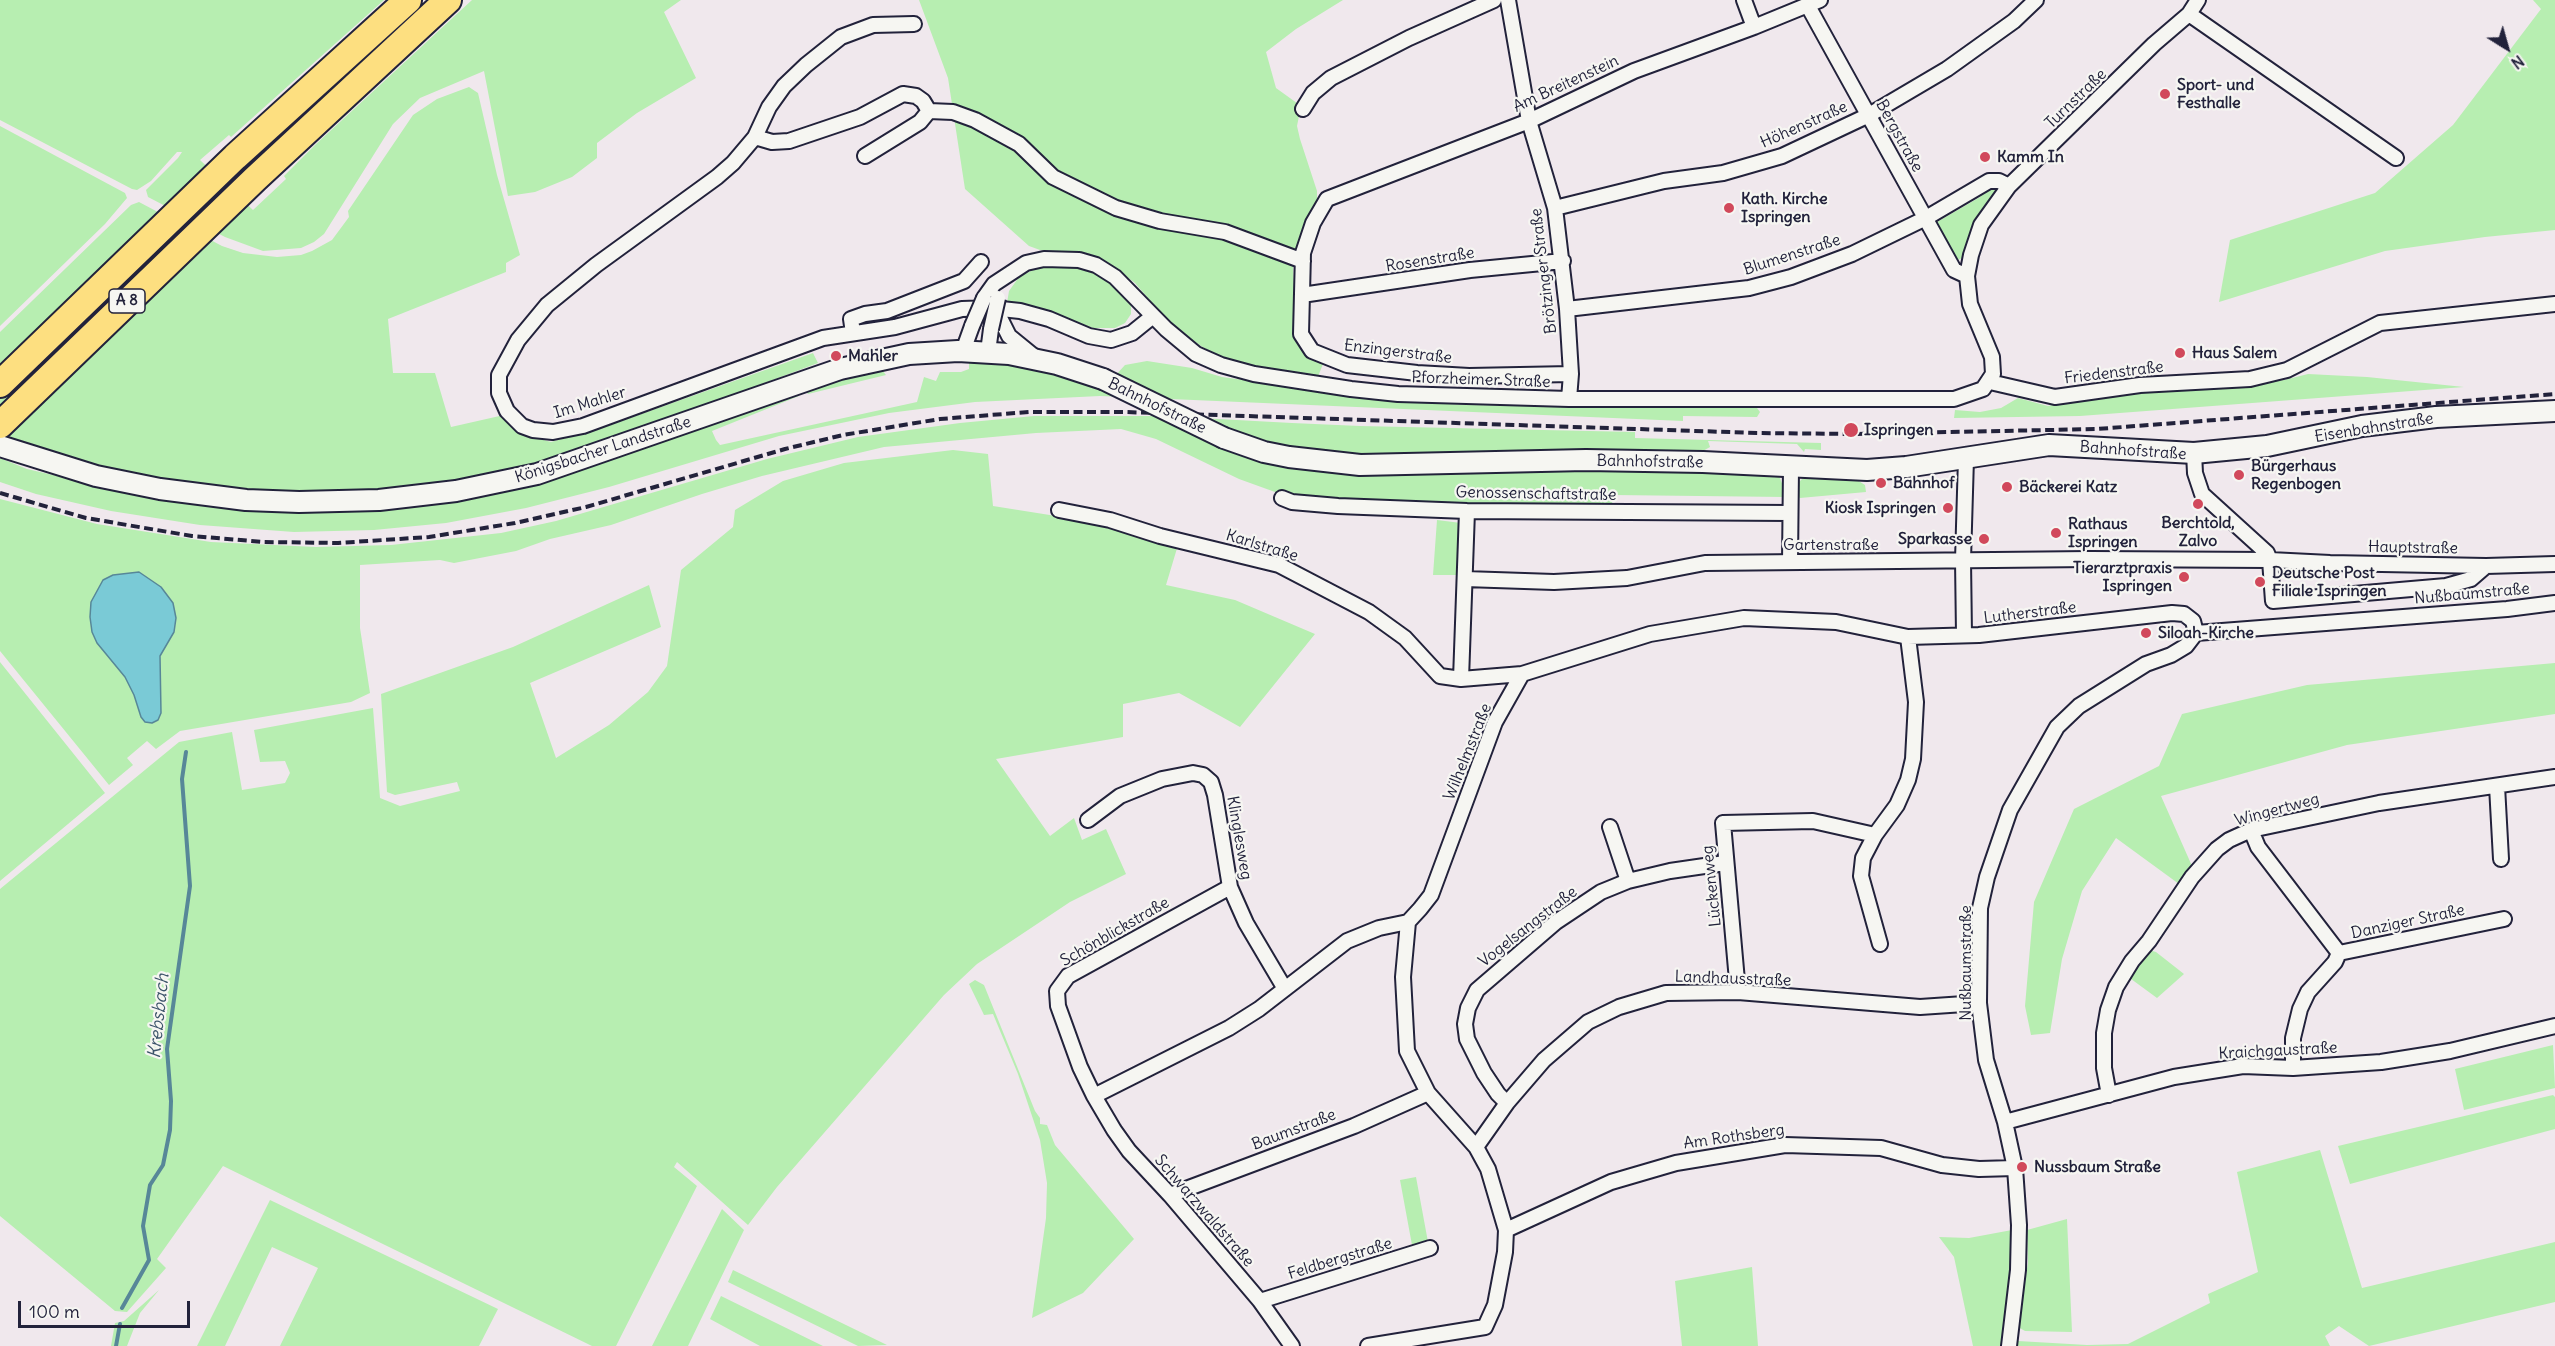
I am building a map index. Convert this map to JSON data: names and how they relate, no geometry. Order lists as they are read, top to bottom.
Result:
{
  "streets": {
    "highway": ["A 8"],
    "main road": ["Bahnhofstraße", "Eisenbahnstraße", "Königsbacher Landstraße"],
    "street": [
      "Am Breitenstein",
      "Turnstraße",
      "Höhenstraße",
      "Bergstraße",
      "Blumenstraße",
      "Rosenstraße",
      "Brötzinger Straße",
      "Enzingerstraße",
      "Friedenstraße",
      "Pforzheimer Straße",
      "Im Mahler",
      "Genossenschaftstraße",
      "Gartenstraße",
      "Karlstraße",
      "Hauptstraße",
      "Nußbaumstraße",
      "Lutherstraße",
      "Wilhelmstraße",
      "Wingertweg",
      "Klinglesweg",
      "Lückenweg",
      "Danziger Straße",
      "Vogelsangstraße",
      "Schönblickstraße",
      "Landhausstraße",
      "Kraichgaustraße",
      "Baumstraße",
      "Am Rothsberg",
      "Schwarzwaldstraße",
      "Feldbergstraße"
    ]
  },
  "crossings": [
    ["Am Breitenstein", "Bergstraße"],
    ["Am Breitenstein", "Brötzinger Straße"],
    ["Am Breitenstein", "Enzingerstraße"],
    ["Turnstraße", "Bergstraße"],
    ["Turnstraße", "Blumenstraße"],
    ["Turnstraße", "Friedenstraße"],
    ["Turnstraße", "Pforzheimer Straße"],
    ["Höhenstraße", "Bergstraße"],
    ["Höhenstraße", "Brötzinger Straße"],
    ["Bergstraße", "Blumenstraße"],
    ["Blumenstraße", "Brötzinger Straße"],
    ["Rosenstraße", "Brötzinger Straße"],
    ["Rosenstraße", "Enzingerstraße"],
    ["Brötzinger Straße", "Enzingerstraße"],
    ["Brötzinger Straße", "Pforzheimer Straße"],
    ["Friedenstraße", "Pforzheimer Straße"],
    ["Pforzheimer Straße", "Im Mahler"],
    ["Pforzheimer Straße", "Königsbacher Landstraße"],
    ["Bahnhofstraße", "Eisenbahnstraße"],
    ["Bahnhofstraße", "Königsbacher Landstraße"],
    ["Bahnhofstraße", "Gartenstraße"],
    ["Bahnhofstraße", "Hauptstraße"],
    ["Gartenstraße", "Hauptstraße"],
    ["Karlstraße", "Wilhelmstraße"],
    ["Nußbaumstraße", "Lutherstraße"],
    ["Nußbaumstraße", "Landhausstraße"],
    ["Nußbaumstraße", "Kraichgaustraße"],
    ["Nußbaumstraße", "Am Rothsberg"],
    ["Wingertweg", "Kraichgaustraße"],
    ["Klinglesweg", "Schönblickstraße"],
    ["Lückenweg", "Vogelsangstraße"],
    ["Lückenweg", "Landhausstraße"],
    ["Danziger Straße", "Kraichgaustraße"],
    ["Vogelsangstraße", "Landhausstraße"],
    ["Schönblickstraße", "Schwarzwaldstraße"],
    ["Baumstraße", "Schwarzwaldstraße"],
    ["Schwarzwaldstraße", "Feldbergstraße"]
  ],
  "water": ["Krebsbach"],
  "places": [
    "Sport- und Festhalle",
    "Kamm In",
    "Kath. Kirche Ispringen",
    "Haus Salem",
    "Mahler",
    "Ispringen",
    "Bürgerhaus Regenbogen",
    "Bahnhof",
    "Bäckerei Katz",
    "Berchtold, Zalvo",
    "Kiosk Ispringen",
    "Rathaus Ispringen",
    "Sparkasse",
    "Tierarztpraxis Ispringen",
    "Deutsche Post Filiale Ispringen",
    "Siloah-Kirche",
    "Nussbaum Straße"
  ],
  "scale_bar": "100 m",
  "north": "bottom right"
}
